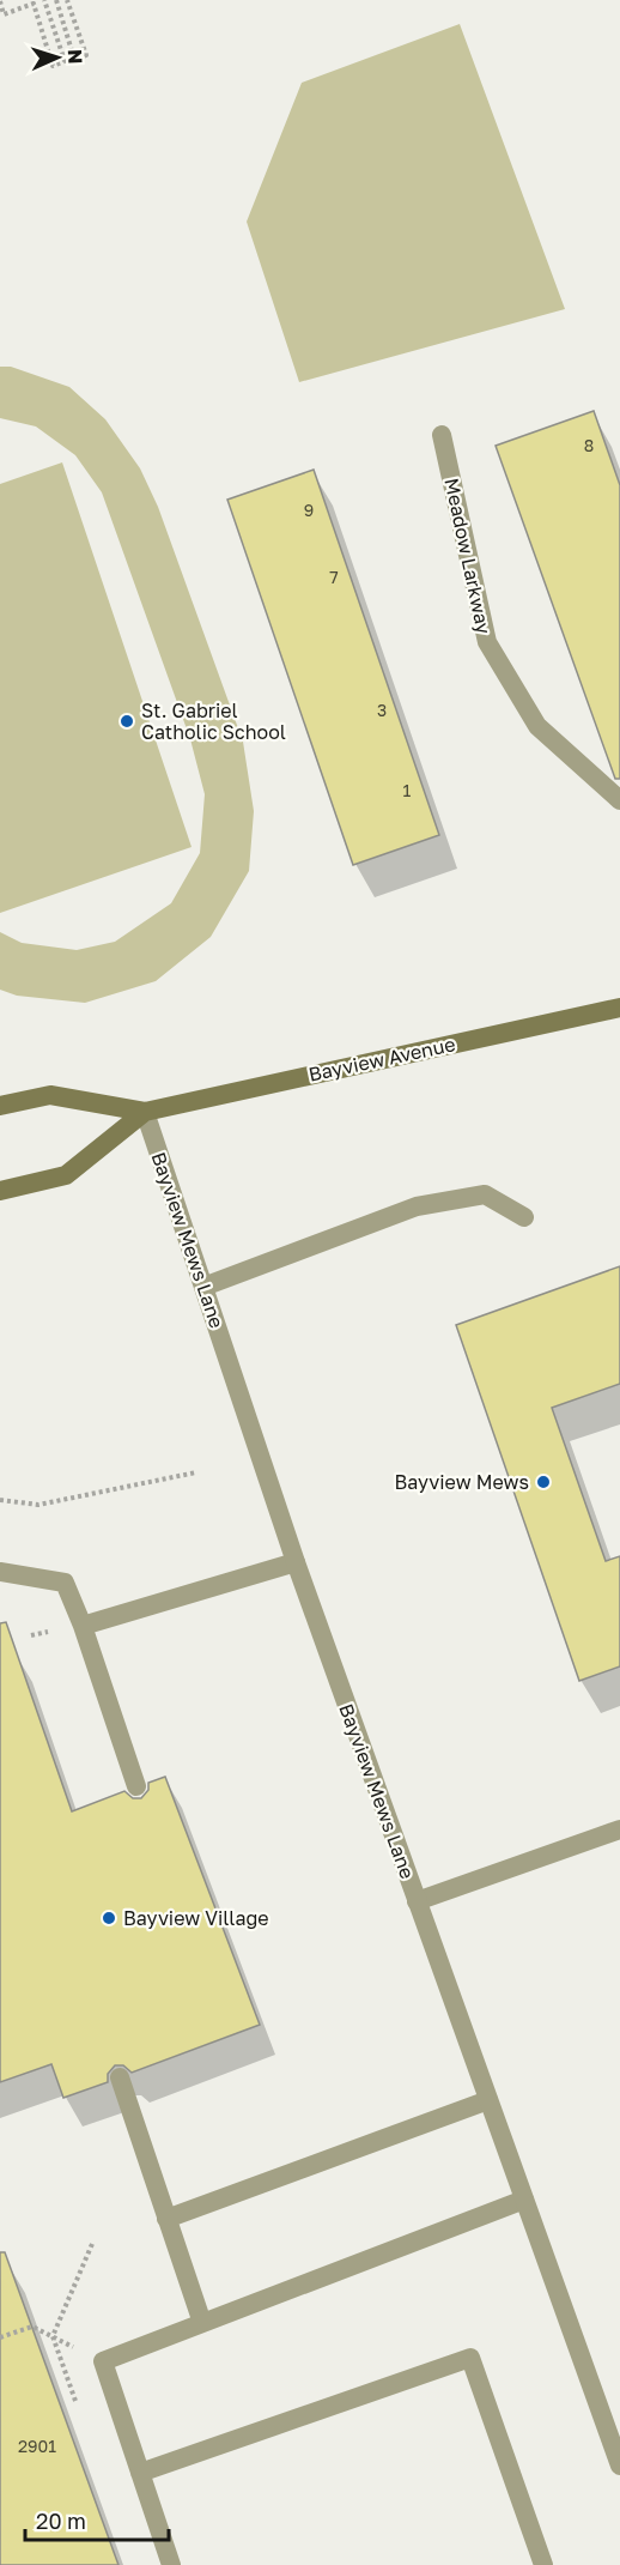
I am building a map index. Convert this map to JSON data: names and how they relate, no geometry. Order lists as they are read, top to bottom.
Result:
{
  "streets": {
    "main road": ["Bayview Avenue"],
    "street": ["Meadow Larkway", "Bayview Mews Lane"]
  },
  "crossings": [
    ["Bayview Avenue", "Bayview Mews Lane"]
  ],
  "places": ["St. Gabriel Catholic School", "Bayview Mews", "Bayview Village"],
  "house_numbers": [
    "8",
    "9",
    "7",
    "3",
    "1",
    "2901"
  ],
  "scale_bar": "20 m",
  "north": "right"
}
